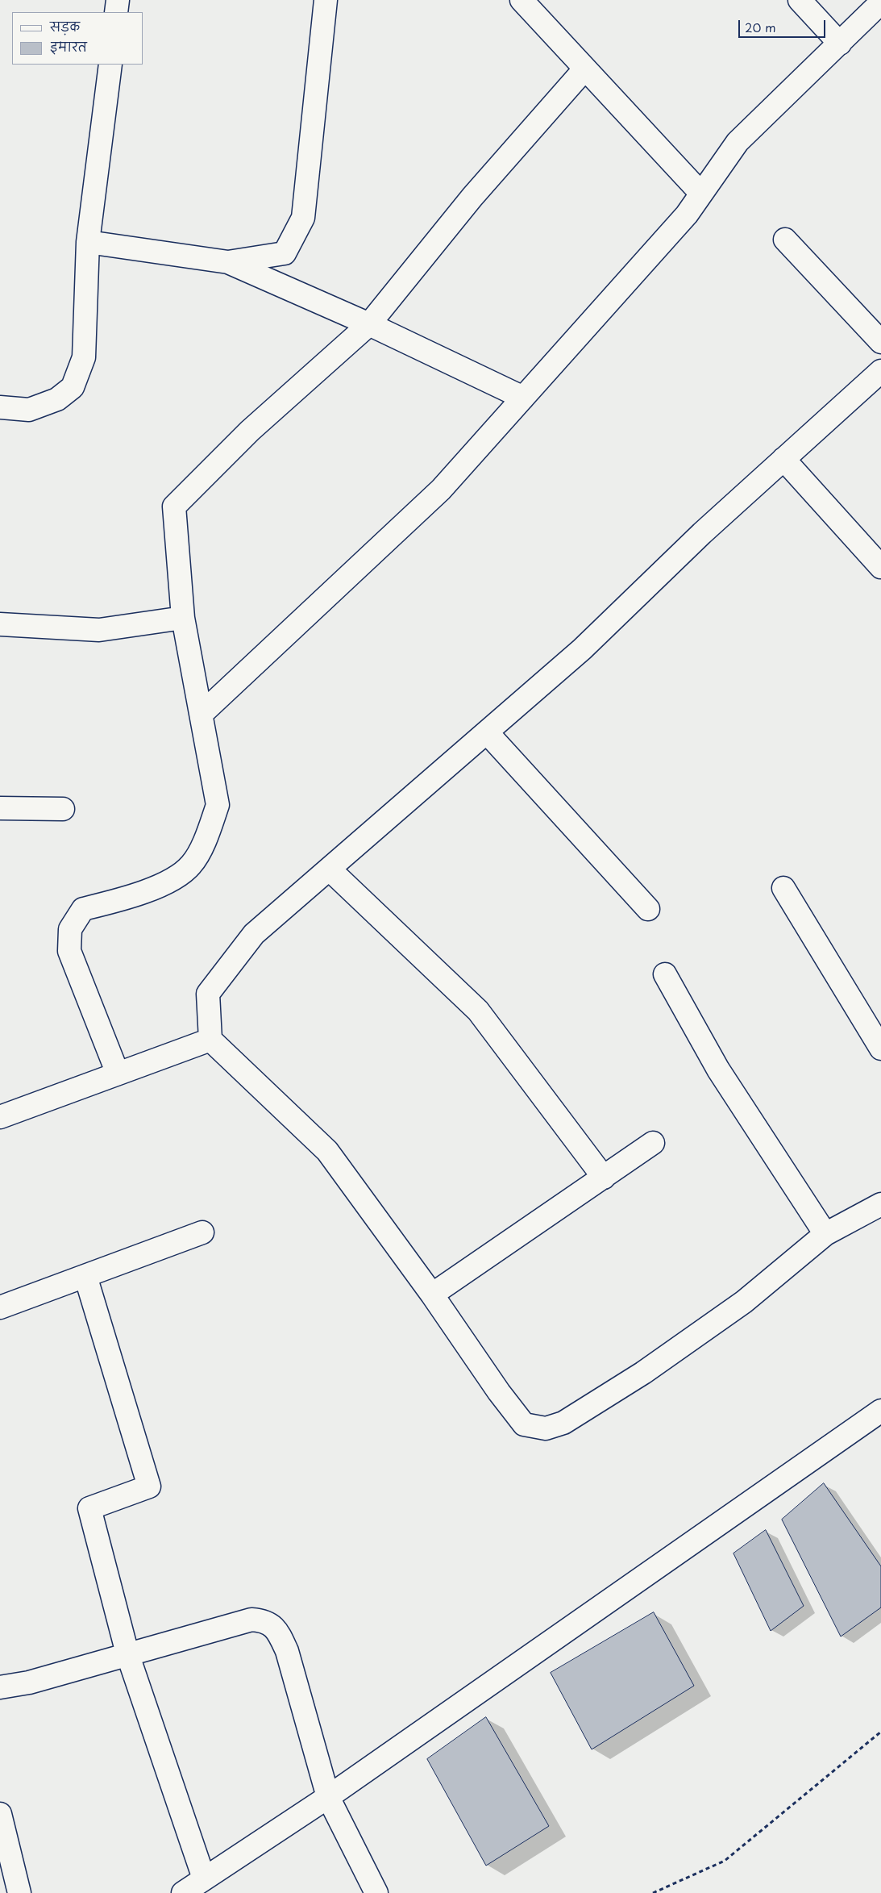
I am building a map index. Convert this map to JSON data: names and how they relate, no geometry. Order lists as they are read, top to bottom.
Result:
{
  "legend": ["सड़क", "इमारत"],
  "scale_bar": "20 m"
}
